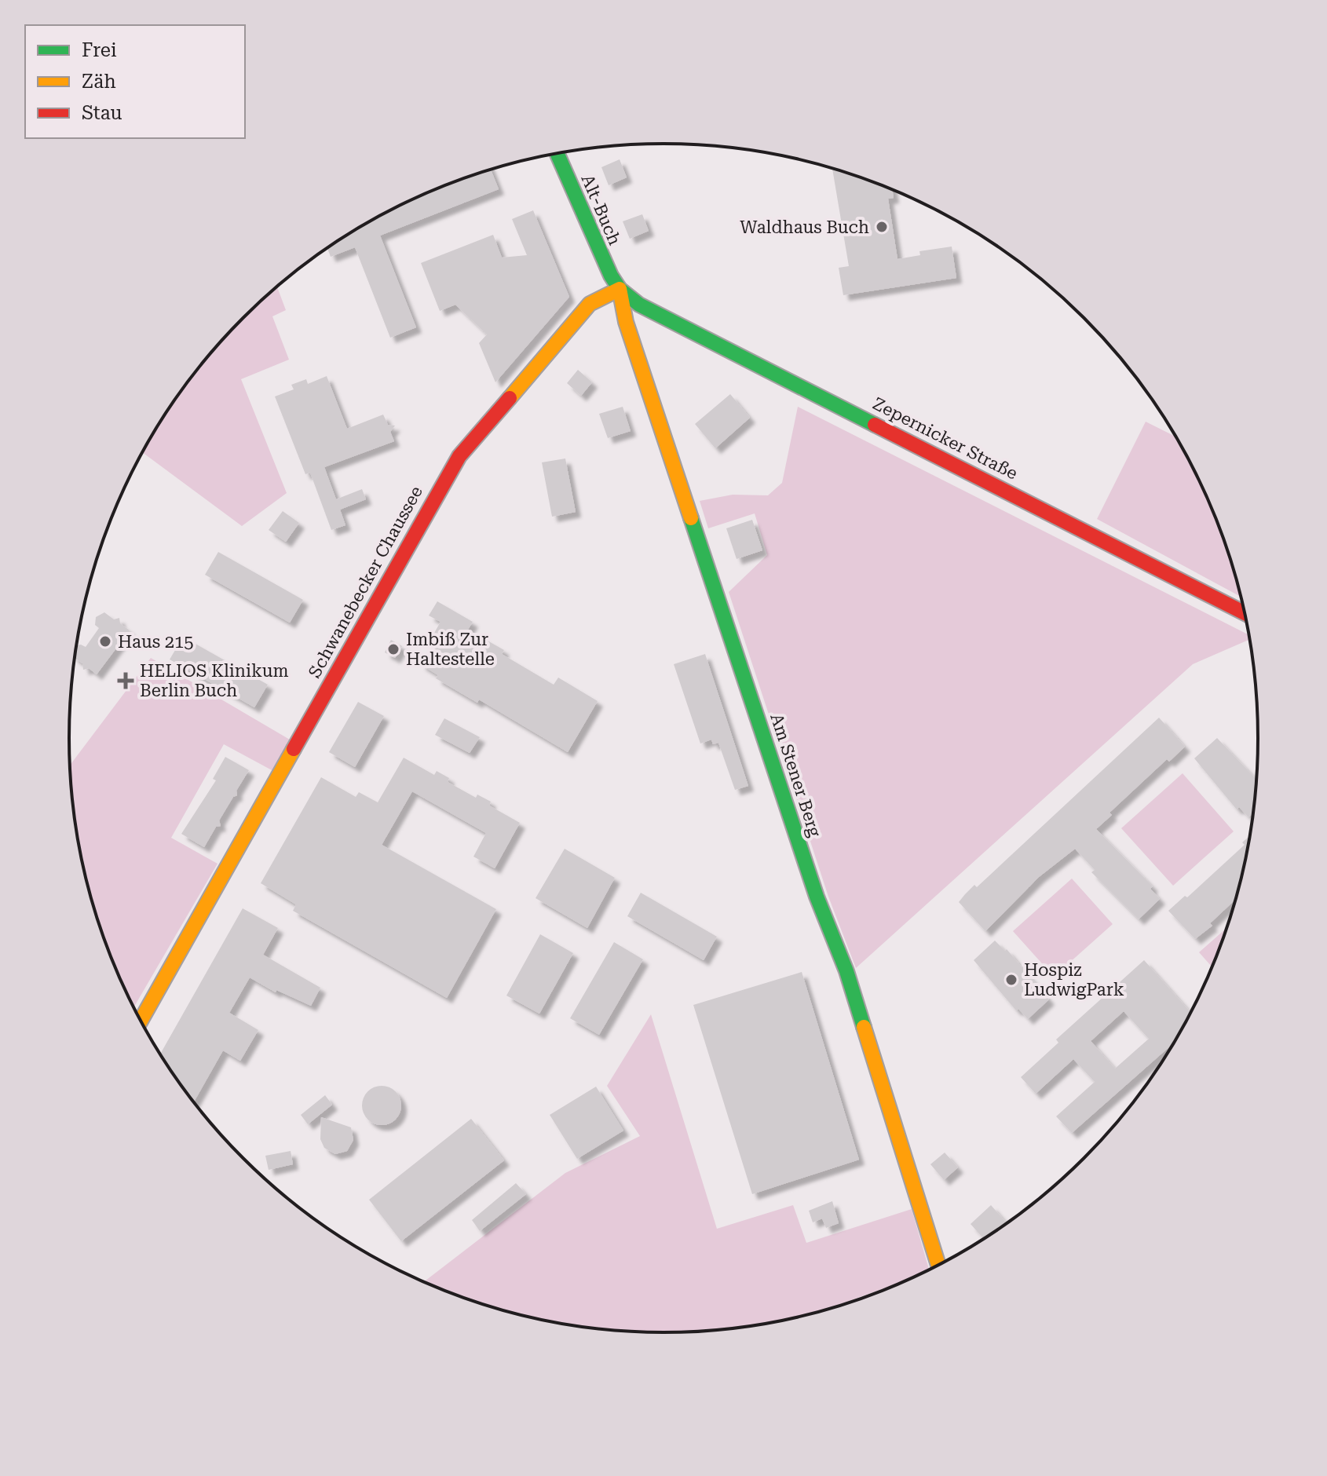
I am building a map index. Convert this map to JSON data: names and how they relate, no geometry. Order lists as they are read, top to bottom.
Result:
{
  "streets": {
    "main road": [
      "Alt-Buch",
      "Zepernicker Straße",
      "Schwanebecker Chaussee",
      "Am Stener Berg"
    ]
  },
  "crossings": [
    ["Alt-Buch", "Zepernicker Straße"],
    ["Alt-Buch", "Schwanebecker Chaussee"],
    ["Alt-Buch", "Am Stener Berg"],
    ["Zepernicker Straße", "Schwanebecker Chaussee"],
    ["Zepernicker Straße", "Am Stener Berg"],
    ["Schwanebecker Chaussee", "Am Stener Berg"]
  ],
  "places": {
    "other": [
      "Waldhaus Buch",
      "Haus 215",
      "Imbiß Zur Haltestelle",
      "Hospiz LudwigPark"
    ],
    "health": ["HELIOS Klinikum Berlin Buch"]
  },
  "legend": ["Frei", "Zäh", "Stau"]
}
